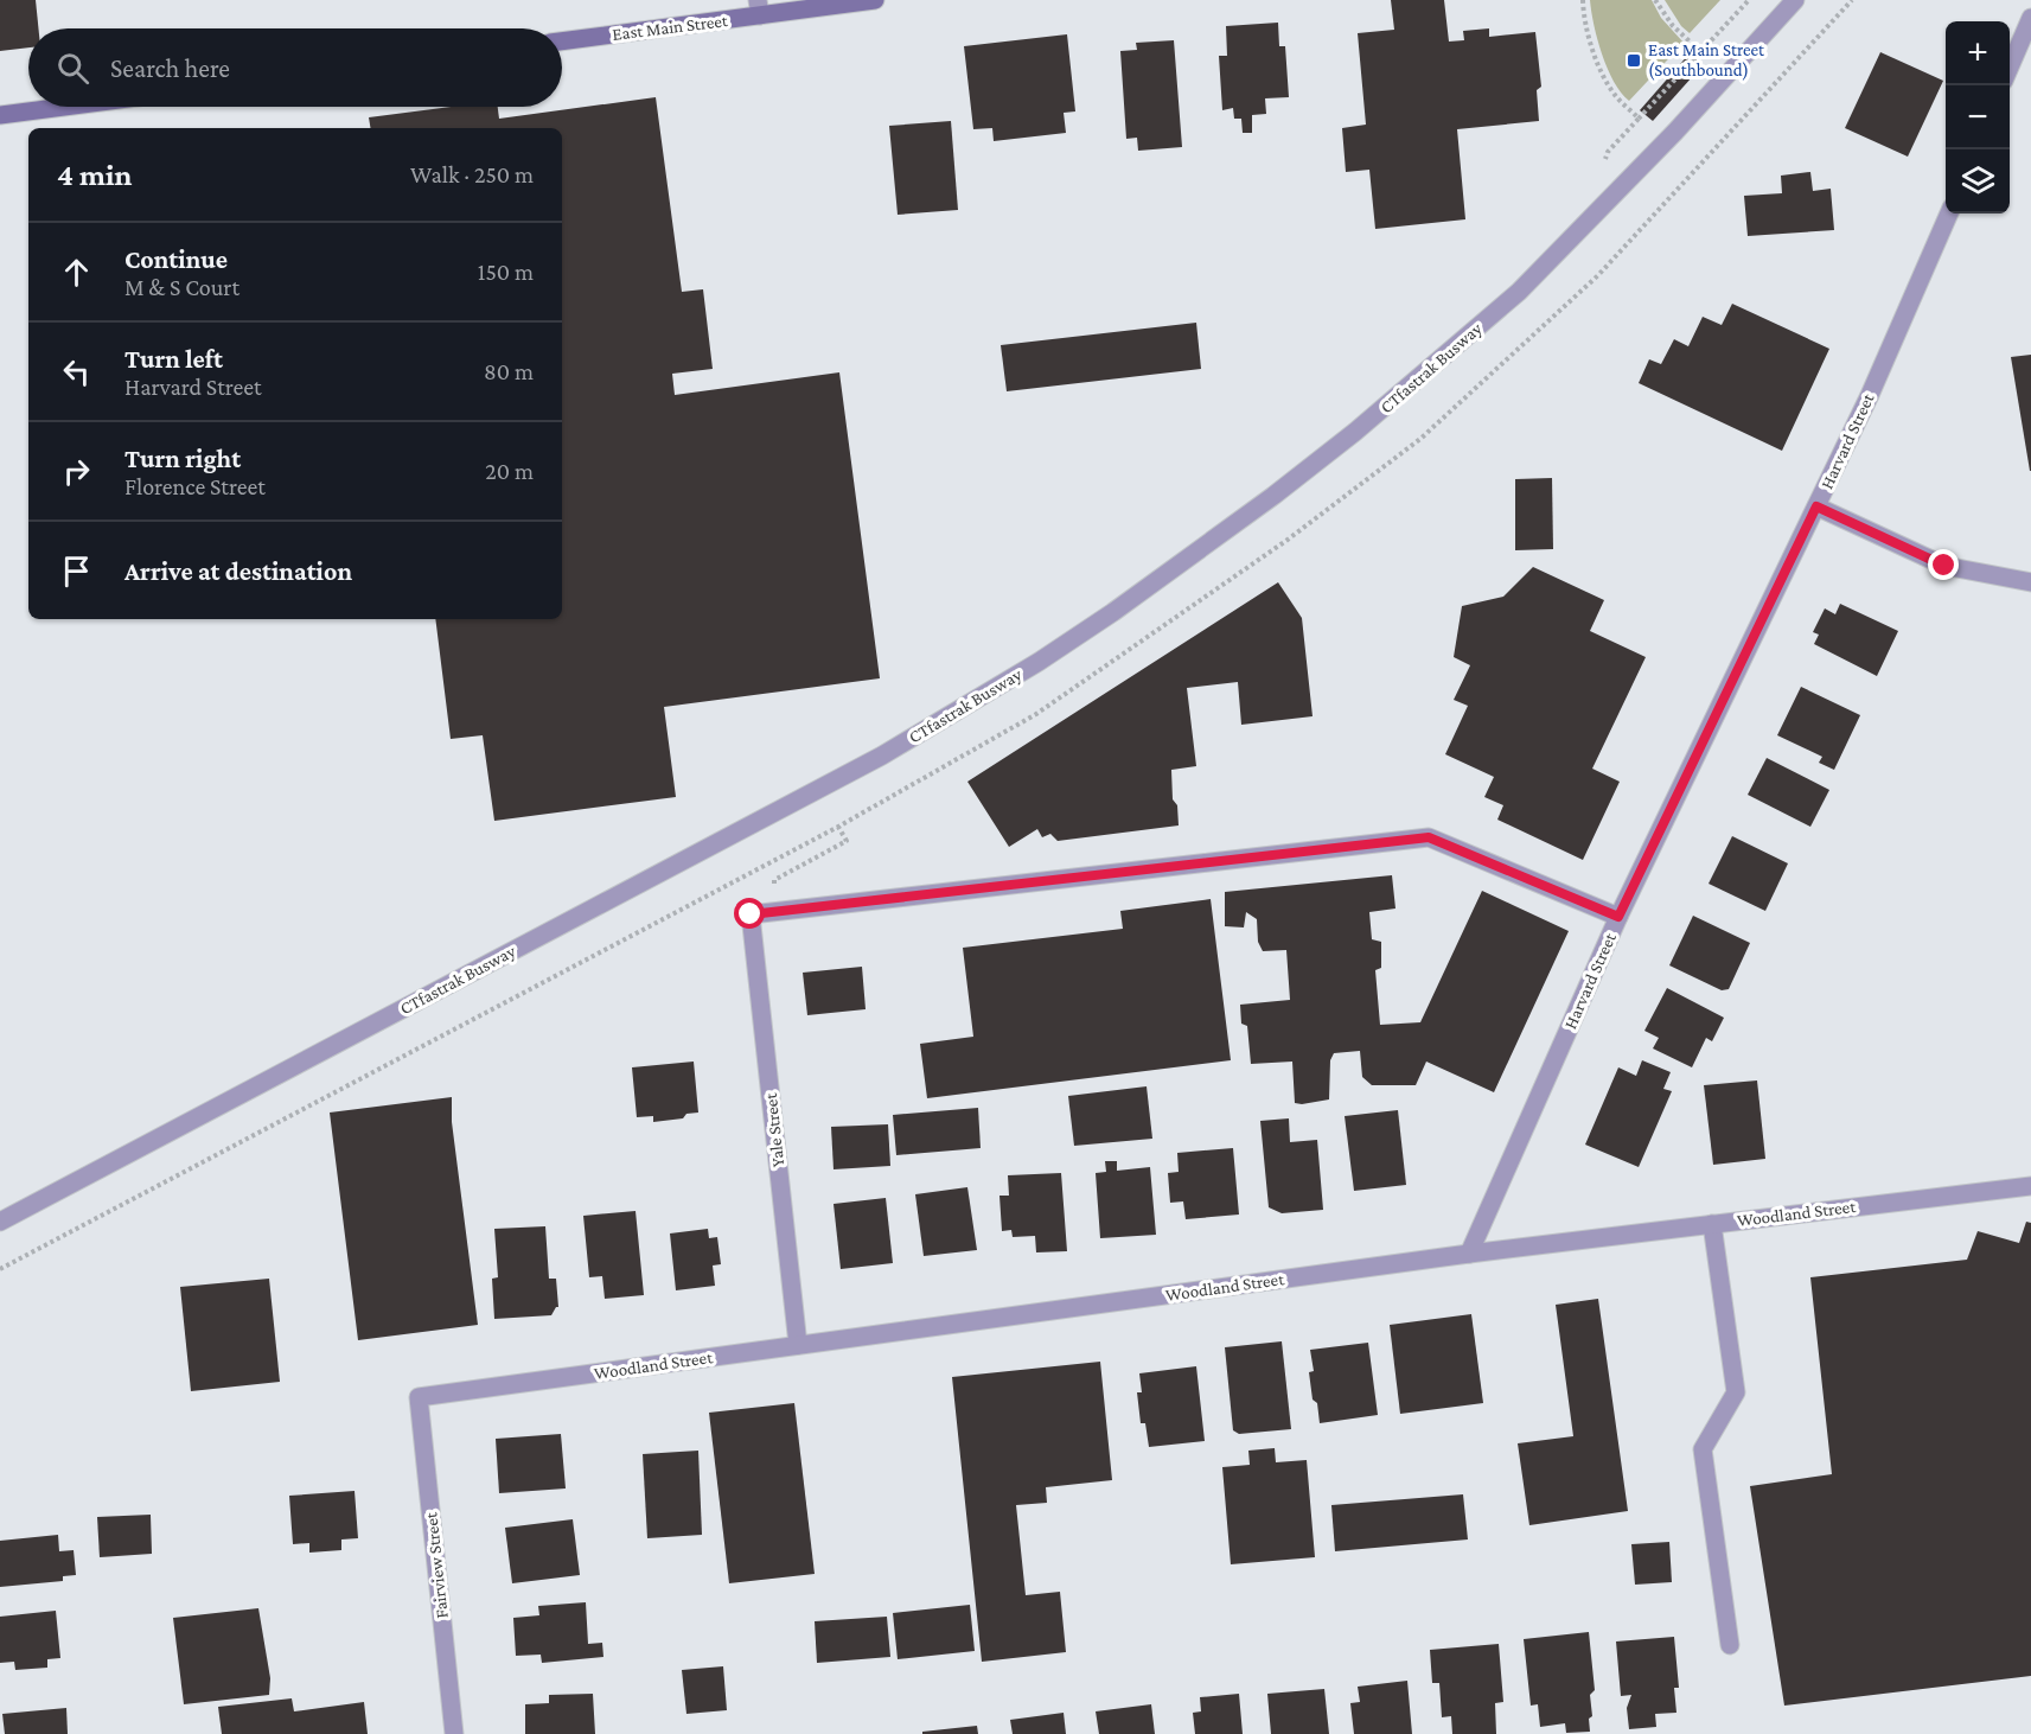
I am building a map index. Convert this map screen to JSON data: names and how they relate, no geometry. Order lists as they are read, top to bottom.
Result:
{
  "streets": {
    "main road": ["East Main Street"],
    "street": [
      "CTfastrak Busway",
      "Harvard Street",
      "Yale Street",
      "Woodland Street",
      "Fairview Street"
    ]
  },
  "crossings": [
    ["Harvard Street", "Woodland Street"],
    ["Yale Street", "Woodland Street"],
    ["Woodland Street", "Fairview Street"]
  ],
  "places": {
    "transit": ["East Main Street (Southbound)"]
  },
  "page": {
    "map_buttons": ["+", "−"],
    "search": "Search here",
    "heading": ["4 min", "Walk · 250 m"],
    "list": [
      ["Continue", "M & S Court", "150 m"],
      ["Turn left", "Harvard Street", "80 m"],
      ["Turn right", "Florence Street", "20 m"],
      "Arrive at destination"
    ]
  }
}
